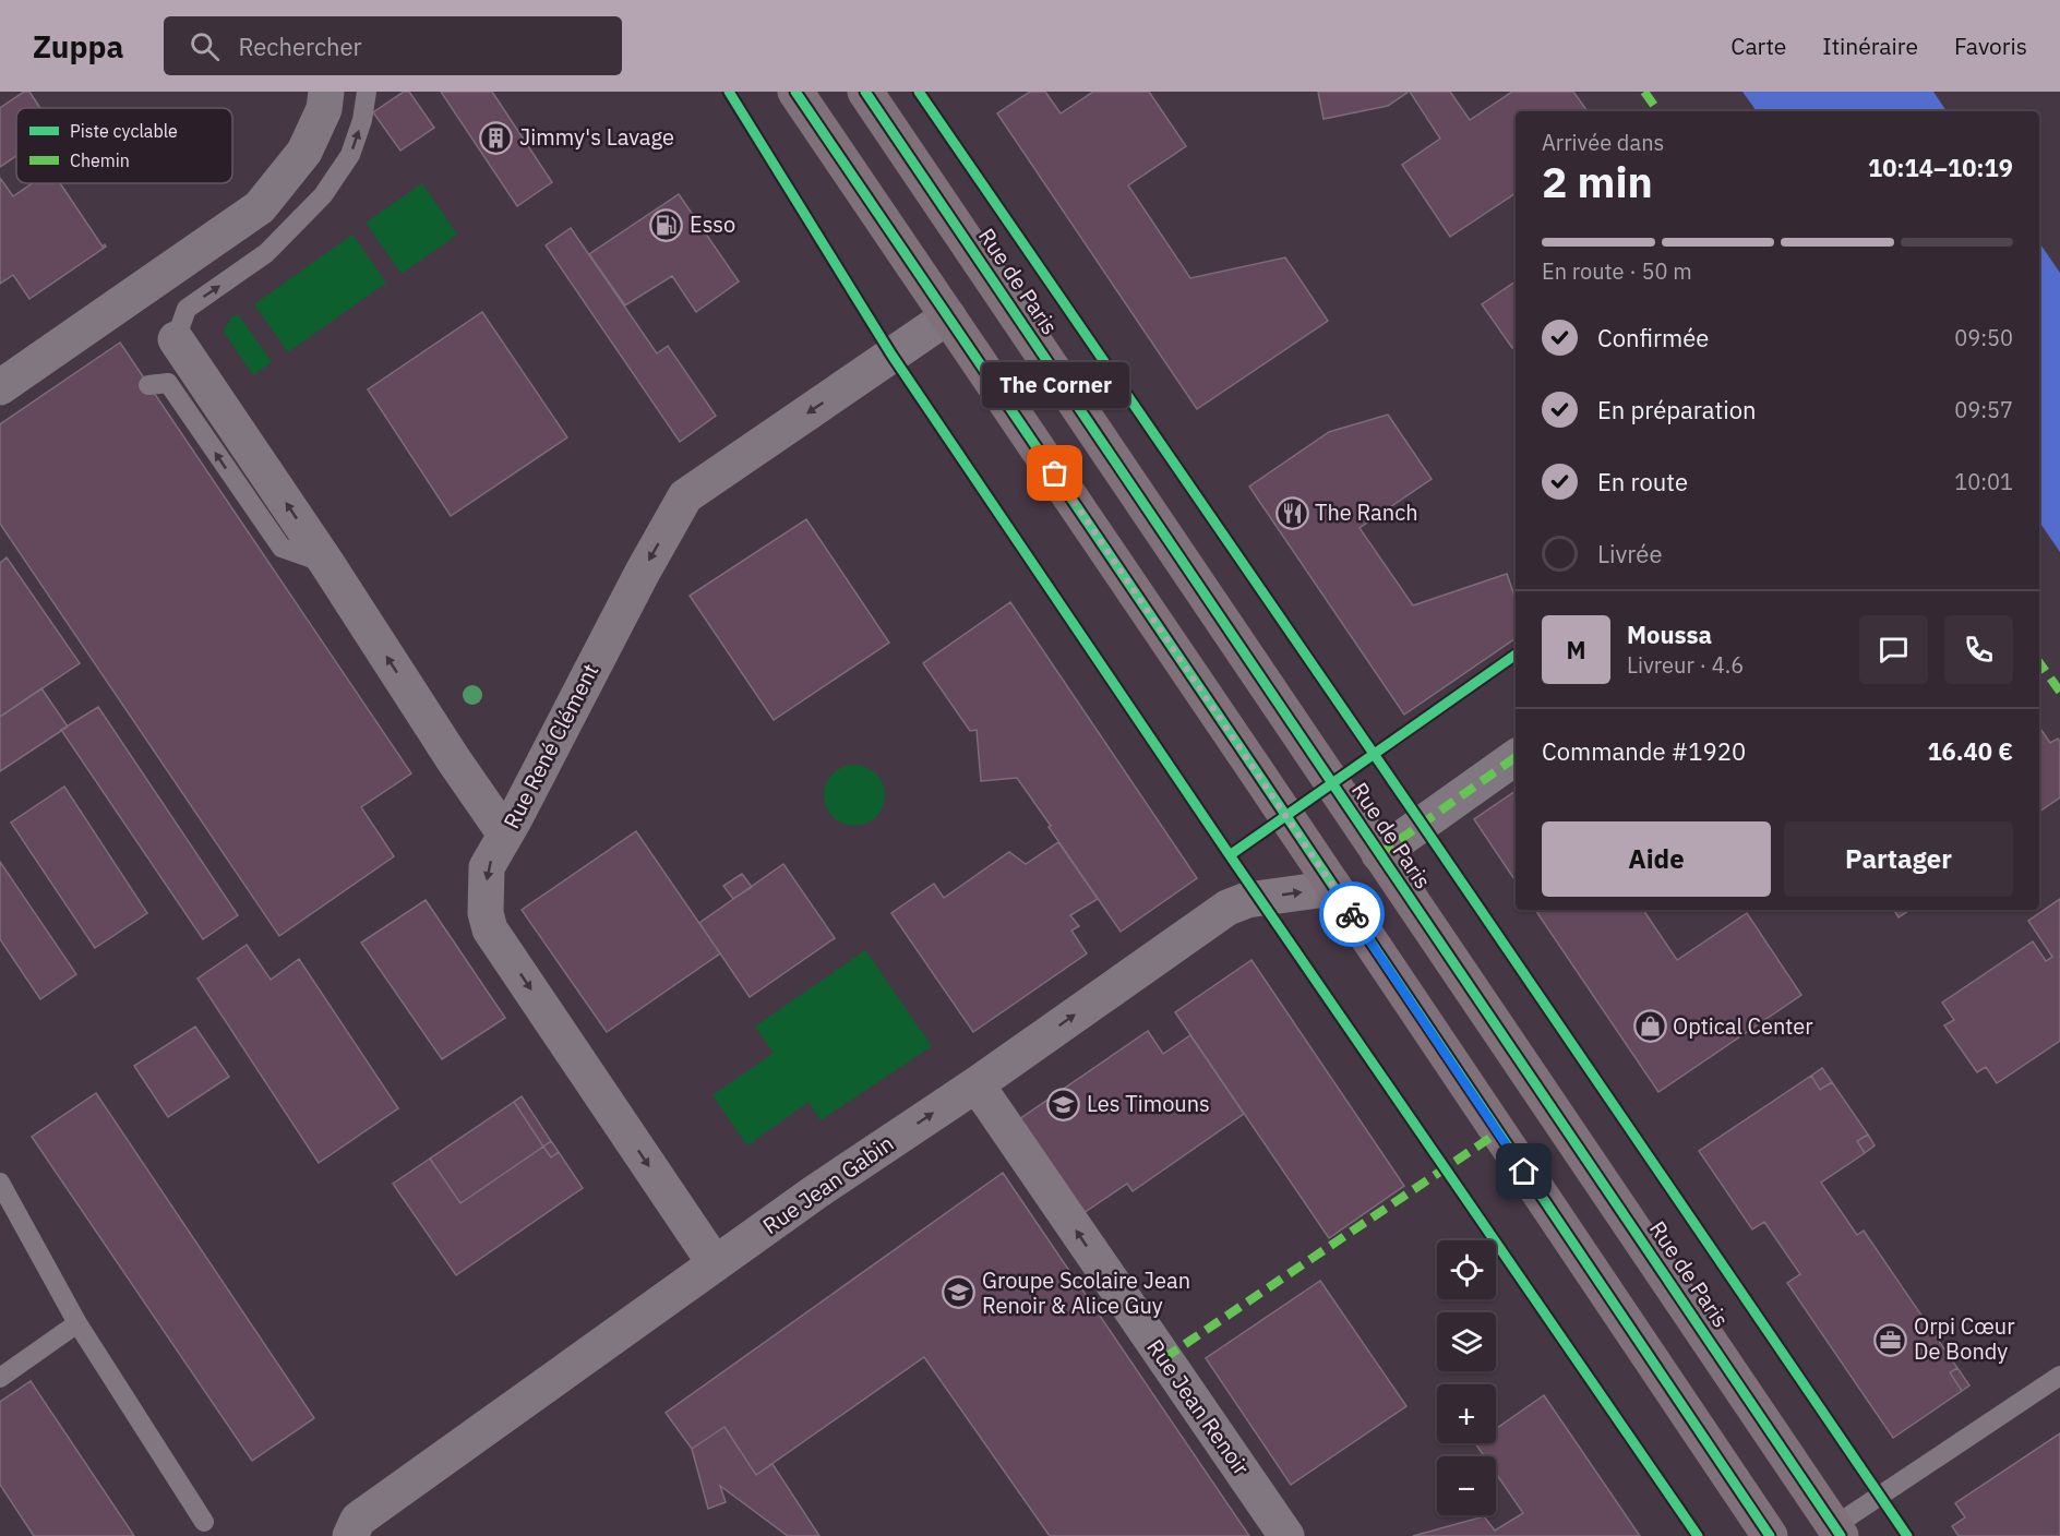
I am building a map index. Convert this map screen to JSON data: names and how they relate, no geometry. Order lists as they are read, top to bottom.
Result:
{
  "streets": {
    "main road": ["Rue de Paris"],
    "street": ["Rue René Clément", "Rue Jean Gabin", "Rue Jean Renoir"]
  },
  "crossings": [
    ["Rue René Clément", "Rue Jean Gabin"],
    ["Rue Jean Gabin", "Rue Jean Renoir"]
  ],
  "one_way": ["Rue René Clément", "Rue Jean Gabin", "Rue Jean Renoir"],
  "places": {
    "building": ["Jimmy's Lavage"],
    "fuel station": ["Esso"],
    "other": ["The Corner"],
    "restaurant": ["The Ranch"],
    "shop": ["Optical Center"],
    "school or university": ["Les Timouns", "Groupe Scolaire Jean Renoir & Alice Guy"],
    "office": ["Orpi Cœur De Bondy"]
  },
  "legend": ["Piste cyclable", "Chemin"],
  "page": {
    "header": "Zuppa",
    "search": "Rechercher",
    "nav": ["Carte", "Itinéraire", "Favoris"],
    "heading": ["2 min", "Arrivée dans", "10:14–10:19"],
    "panel": [
      "Moussa",
      "Livreur · 4.6",
      "Commande #1920",
      "16.40 €"
    ],
    "bar": "En route · 50 m",
    "list": [
      ["Confirmée", "09:50"],
      ["En préparation", "09:57"],
      ["En route", "10:01"],
      "Livrée"
    ],
    "bubble": "The Corner",
    "round": "M",
    "buttons": ["Aide", "Partager"],
    "map_buttons": ["+", "−"]
  }
}
